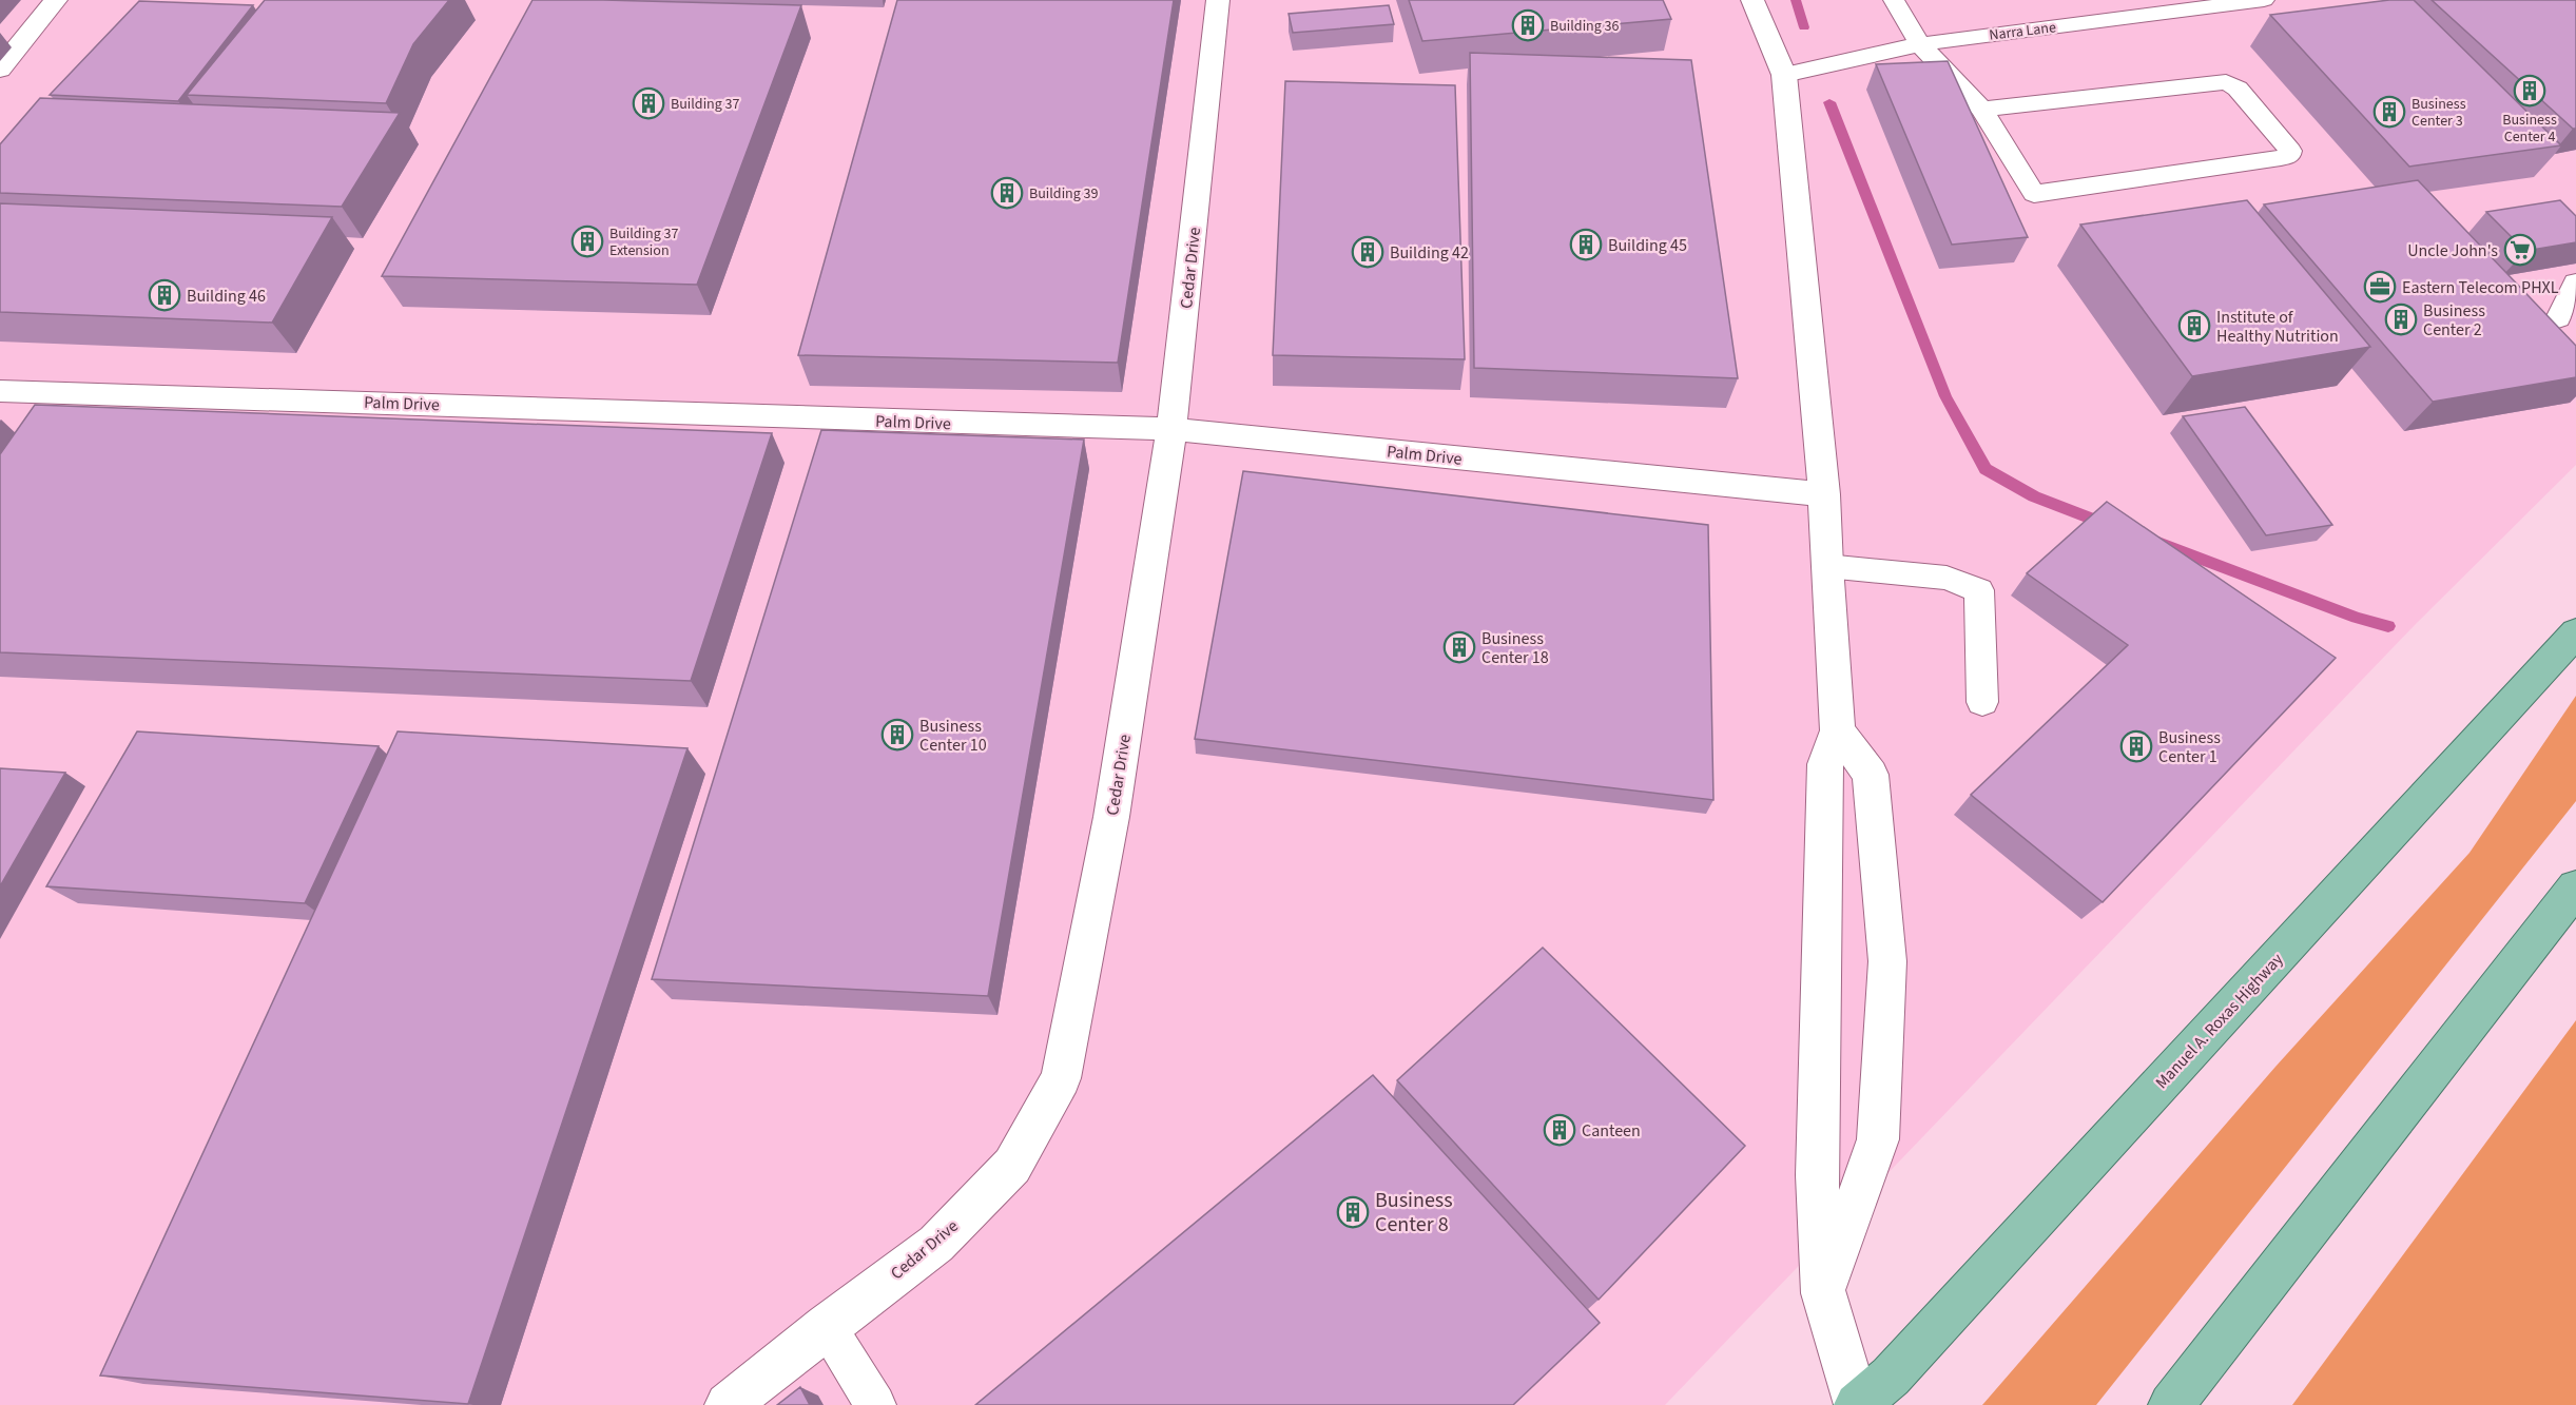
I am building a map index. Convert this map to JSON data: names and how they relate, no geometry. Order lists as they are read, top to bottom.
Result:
{
  "streets": {
    "main road": ["Manuel A. Roxas Highway"],
    "street": ["Cedar Drive", "Palm Drive"],
    "lane": ["Narra Lane"]
  },
  "crossings": [
    ["Cedar Drive", "Palm Drive"]
  ],
  "places": {
    "building": [
      "Building 36",
      "Business Center 4",
      "Building 37",
      "Business Center 3",
      "Building 39",
      "Building 37 Extension",
      "Building 45",
      "Building 42",
      "Building 46",
      "Business Center 2",
      "Institute of Healthy Nutrition",
      "Business Center 18",
      "Business Center 10",
      "Business Center 1",
      "Canteen",
      "Business Center 8"
    ],
    "supermarket": ["Uncle John's"],
    "office": ["Eastern Telecom PHXL"]
  }
}
